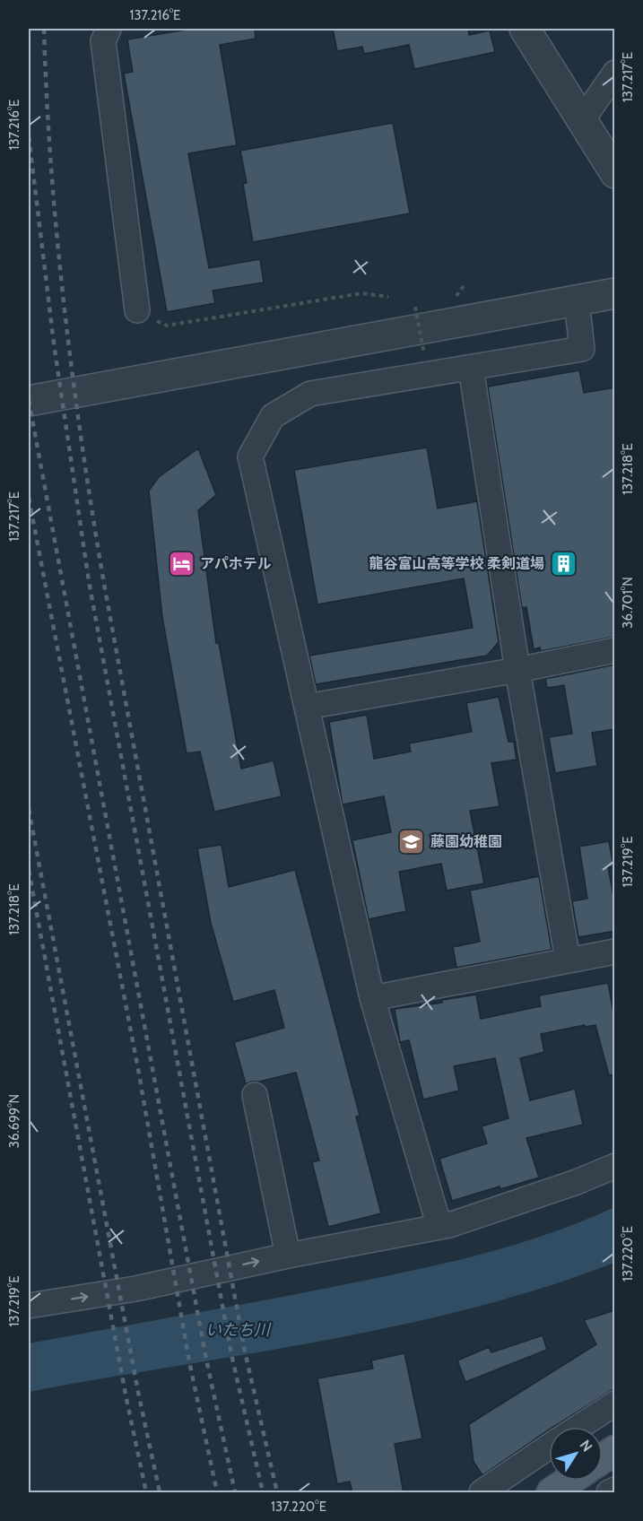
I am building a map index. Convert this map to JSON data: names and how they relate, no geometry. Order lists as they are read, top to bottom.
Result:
{
  "water": ["いたち川"],
  "places": {
    "hotel": ["アパホテル"],
    "building": ["龍谷富山高等学校 柔剣道場"],
    "school or university": ["藤園幼稚園"]
  },
  "north": "top right",
  "coordinates": [
    "137.216°E",
    "137.217°E",
    "137.218°E",
    "36.701°N",
    "137.219°E",
    "36.699°N",
    "137.220°E"
  ]
}
